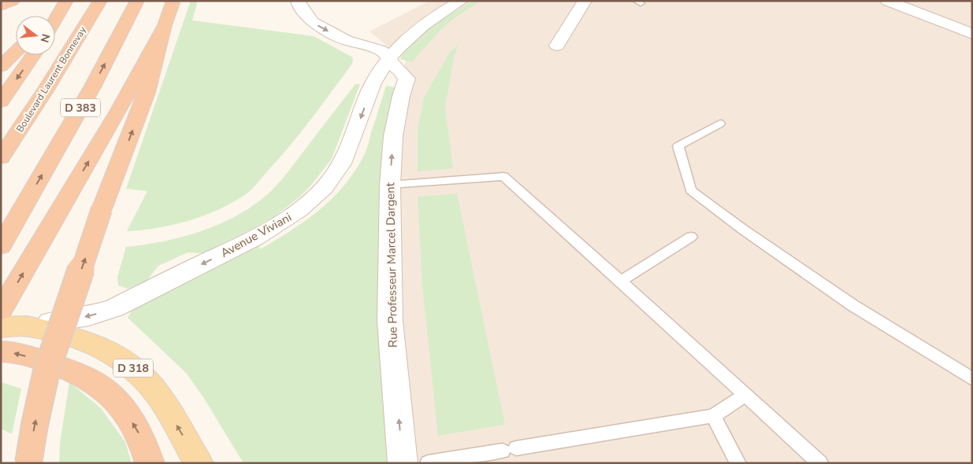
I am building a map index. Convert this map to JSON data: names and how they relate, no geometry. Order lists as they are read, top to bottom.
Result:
{
  "streets": {
    "highway": ["Boulevard Laurent Bonnevay", "D 383"],
    "main road": ["Avenue Viviani", "D 318"],
    "street": ["Rue Professeur Marcel Dargent"]
  },
  "crossings": [
    ["Avenue Viviani", "Rue Professeur Marcel Dargent"],
    ["Avenue Viviani", "D 318"]
  ],
  "one_way": ["Avenue Viviani", "Rue Professeur Marcel Dargent"],
  "north": "right"
}
